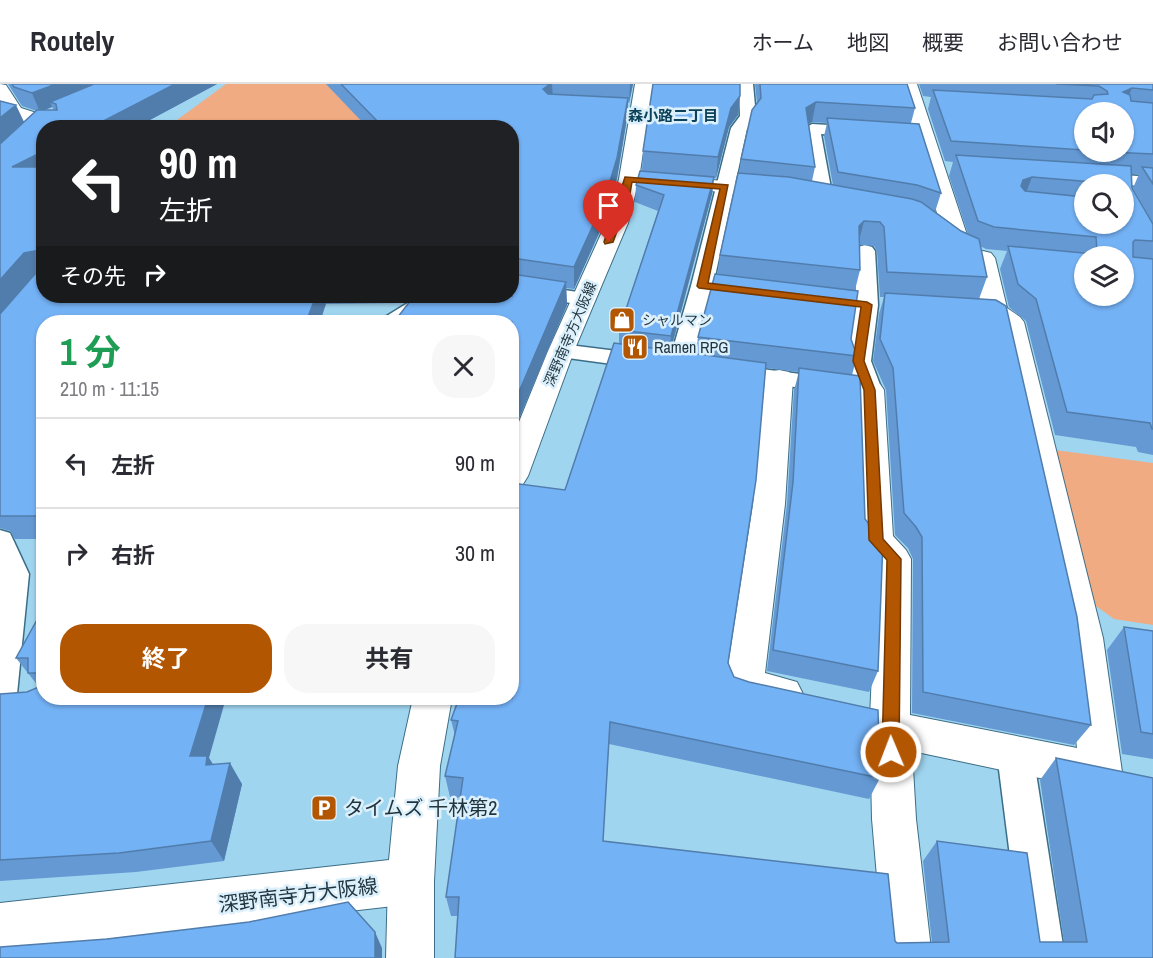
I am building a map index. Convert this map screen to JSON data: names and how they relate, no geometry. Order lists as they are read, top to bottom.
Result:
{
  "streets": {
    "street": ["深野南寺方大阪線"]
  },
  "districts": ["森小路二丁目"],
  "places": {
    "shop": ["シャルマン"],
    "restaurant": ["Ramen RPG"],
    "parking": ["タイムズ 千林第2"]
  },
  "page": {
    "header": "Routely",
    "nav": [
      "ホーム",
      "地図",
      "概要",
      "お問い合わせ"
    ],
    "turn": ["90 m", "左折"],
    "then": "その先",
    "heading": ["1 分", "210 m · 11:15"],
    "list": [
      {
        "name": "左折",
        "value": "90 m"
      },
      {
        "name": "右折",
        "value": "30 m"
      }
    ],
    "buttons": ["終了", "共有"]
  }
}
